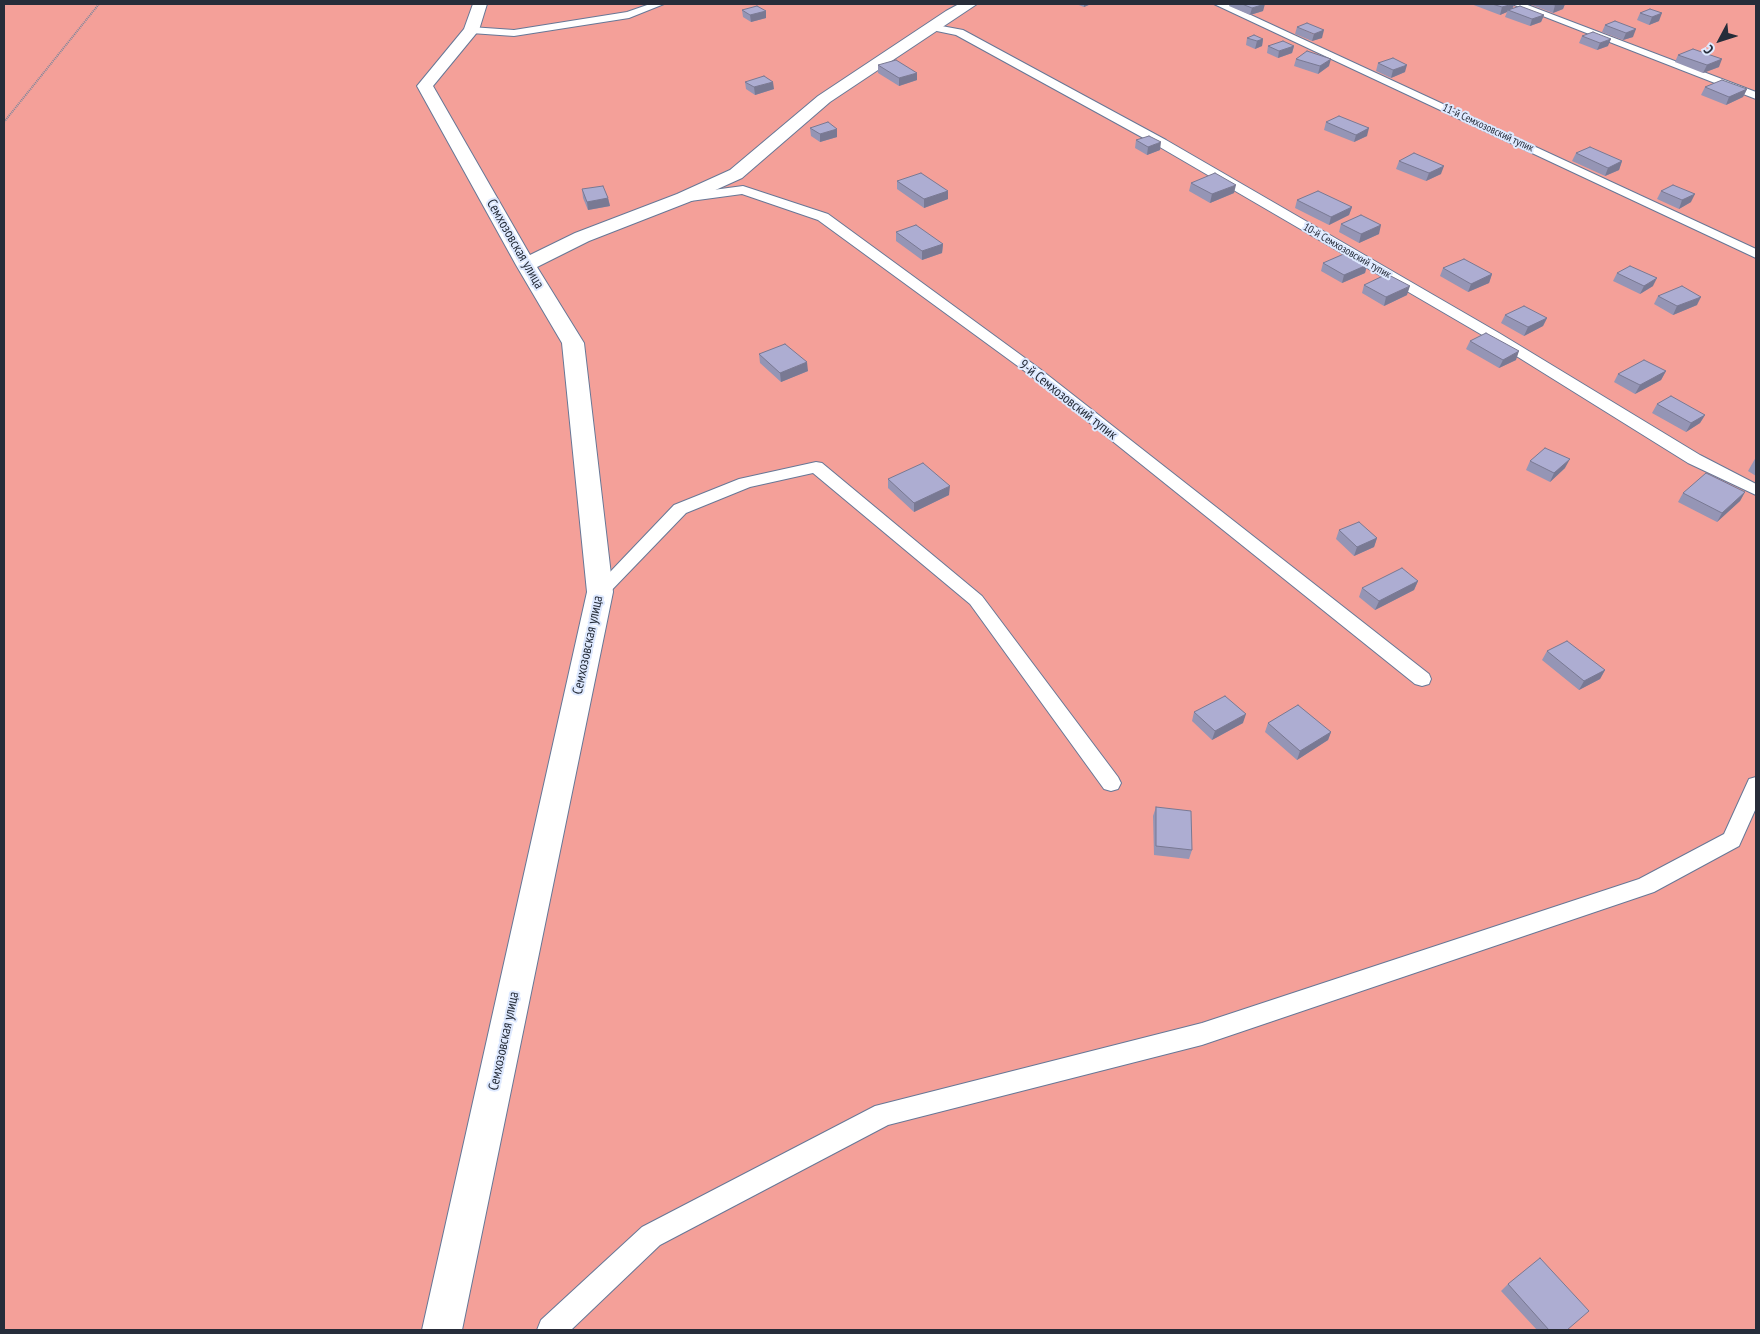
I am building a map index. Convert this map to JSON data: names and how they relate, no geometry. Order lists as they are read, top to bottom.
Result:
{
  "streets": {
    "street": ["Семхозовская улица"],
    "lane": ["11-й Семхозовский тупик", "10-й Семхозовский тупик", "9-й Семхозовский тупик"]
  },
  "north": "bottom left"
}
